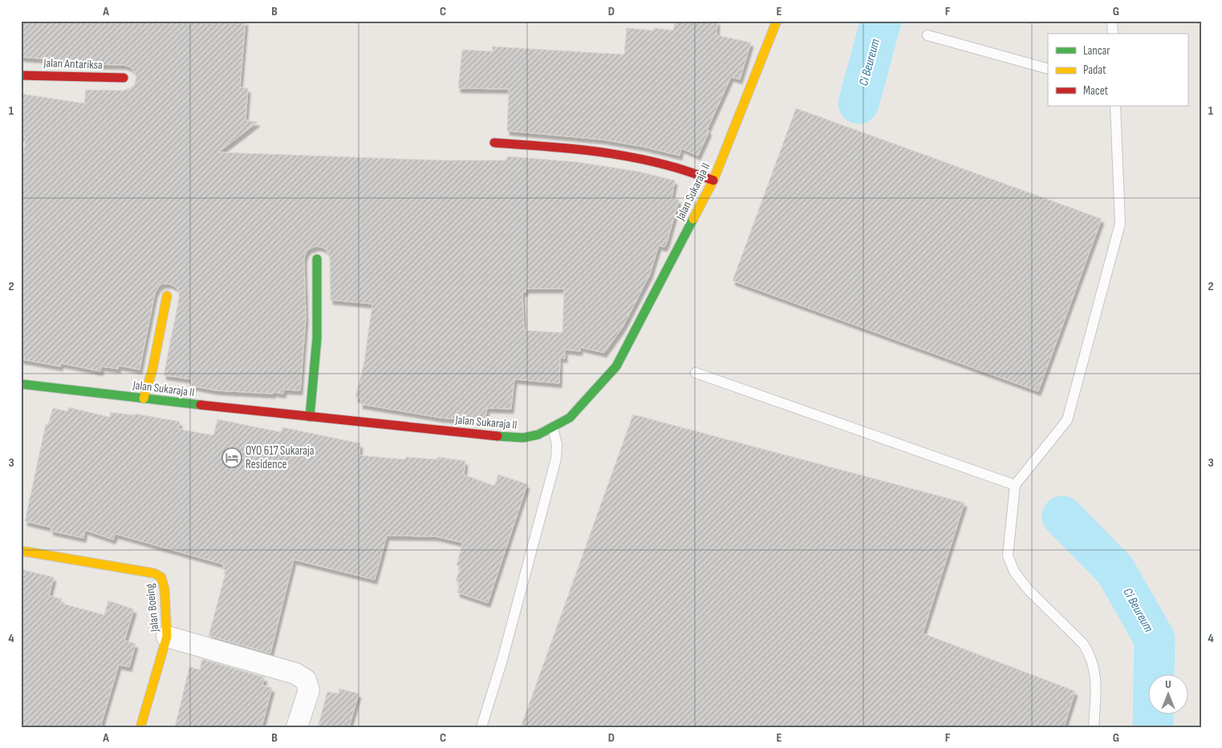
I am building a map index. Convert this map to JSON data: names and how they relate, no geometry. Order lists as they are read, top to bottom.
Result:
{
  "streets": {
    "main road": ["Jalan Antariksa", "Jalan Sukaraja II", "Jalan Boeing"]
  },
  "water": ["Ci Beureum"],
  "places": {
    "hotel": ["OYO 617 Sukaraja Residence"]
  },
  "legend": ["Lancar", "Padat", "Macet"],
  "north": "top",
  "grid": {
    "columns": [
      "A",
      "B",
      "C",
      "D",
      "E",
      "F",
      "G"
    ],
    "rows": [
      "1",
      "2",
      "3",
      "4"
    ]
  }
}
